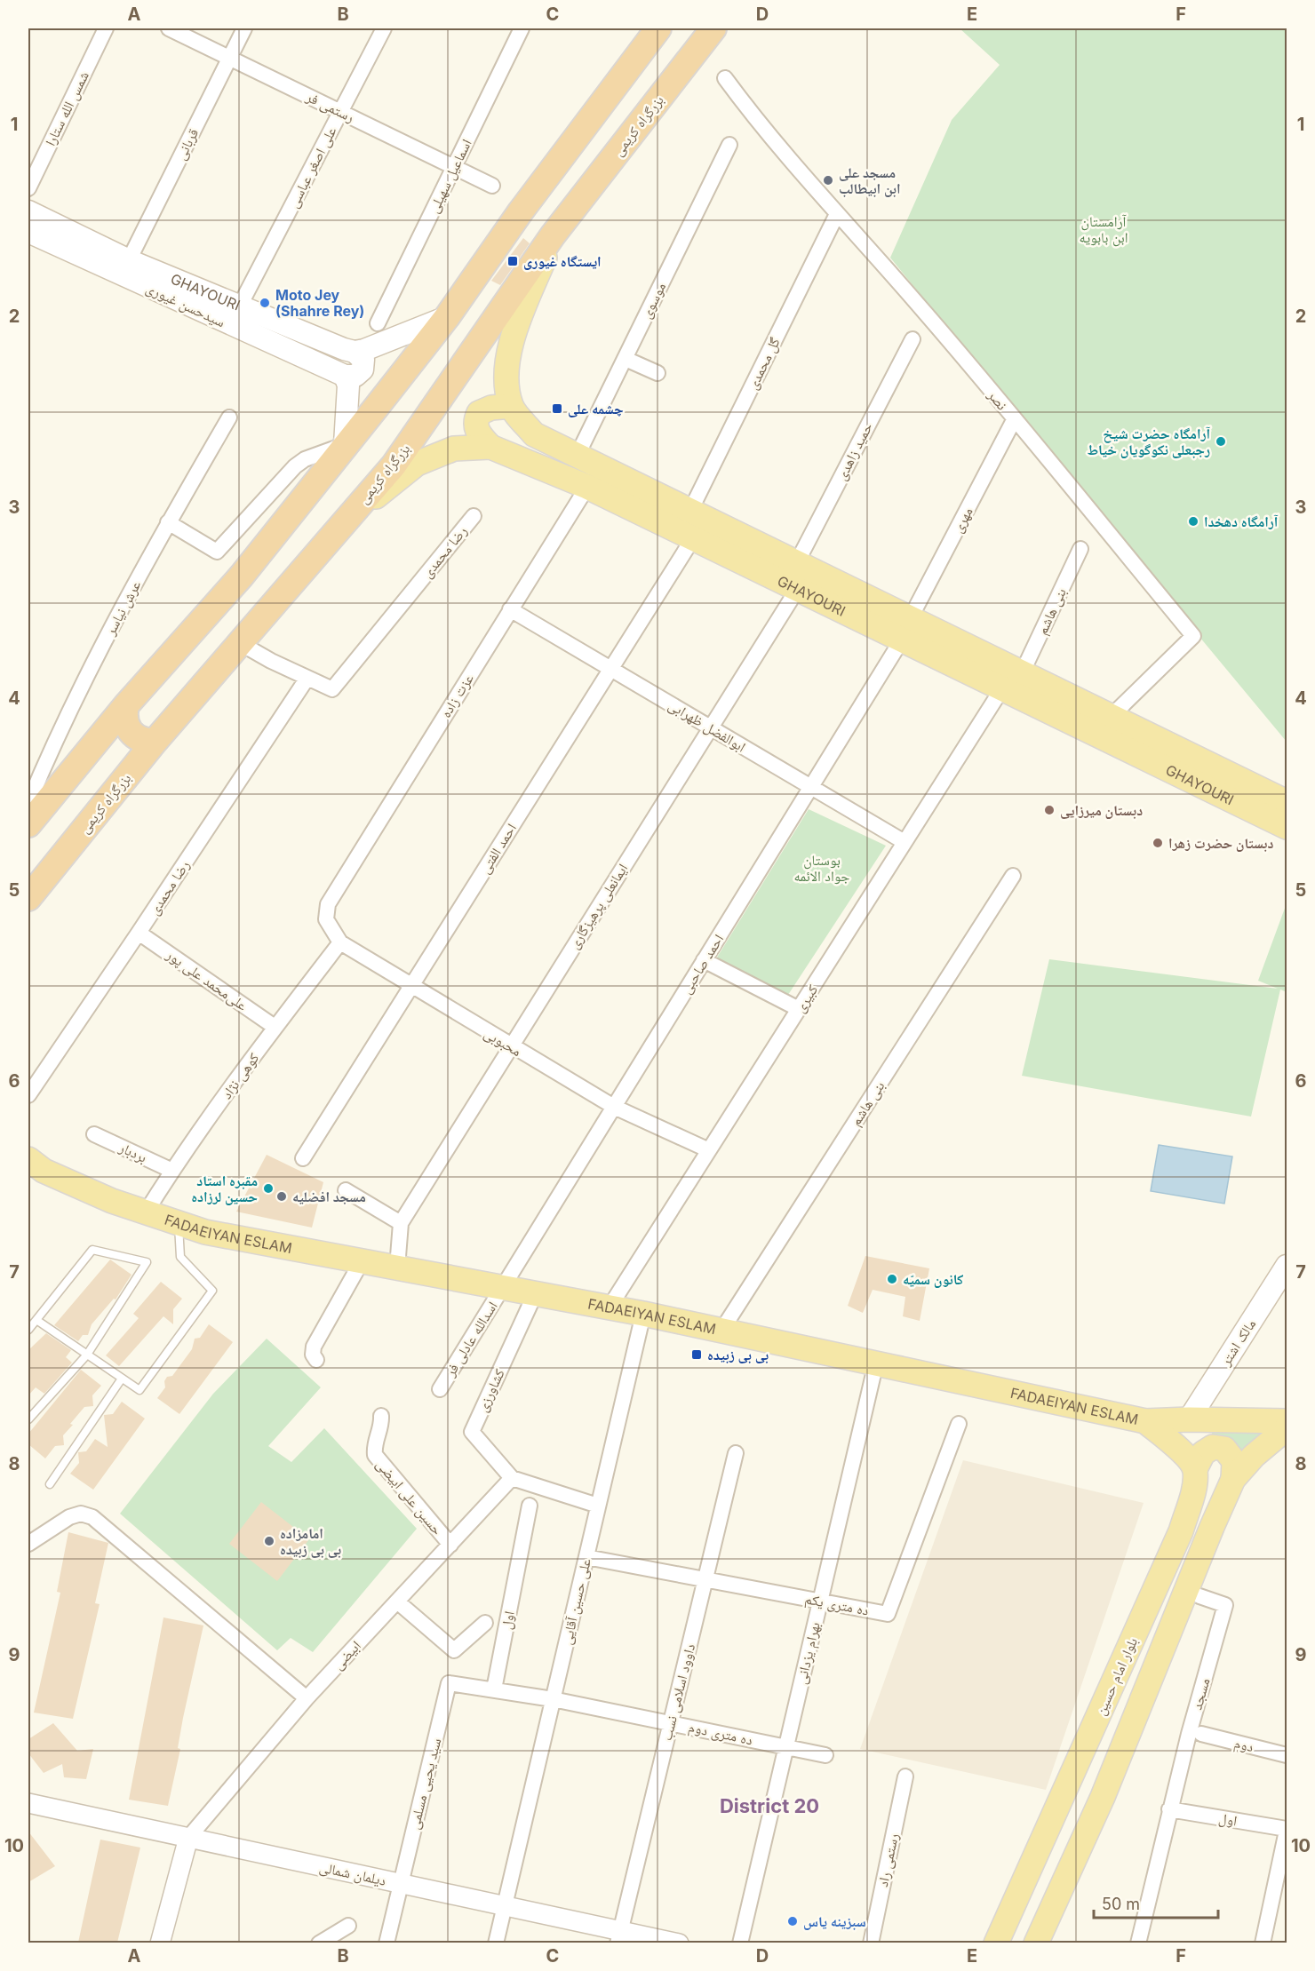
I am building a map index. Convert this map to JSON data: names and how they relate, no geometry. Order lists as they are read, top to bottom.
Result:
{
  "streets": {
    "highway": ["بزرگراه کریمی"],
    "main road": [
      "GHAYOURI",
      "سیدحسن غیوری",
      "FADAEIYAN ESLAM",
      "مالک اشتر",
      "بلوار امام حسین"
    ],
    "street": [
      "رستمی فر",
      "شمس الله ستارا",
      "قربانی",
      "علی اصغر عباسی",
      "اسماعیل سهیلی",
      "موسوی",
      "گل محمدی",
      "نصر",
      "حمید زاهدی",
      "مهری",
      "رضا محمدی",
      "عرش نیاسر",
      "بنی هاشم",
      "عزت زاده",
      "ابوالفضل ظهرابی",
      "احمد الفتی",
      "ایمانعلی پرهیزگاری",
      "احمد صاحبی",
      "علی‌محمد علی پور",
      "کبیری",
      "محبوبی",
      "کوهی نژاد",
      "بردبار",
      "اسدالله عادلی فر",
      "کشاورزی",
      "حسین علی ابیضی",
      "علی حسین آقایی",
      "ده متری یکم",
      "اول",
      "بهرام یزدانی",
      "ابیضی",
      "داوود اسلامی نسب",
      "مسجد",
      "ده متری دوم",
      "دوم",
      "سید یحیی مسلمی",
      "رستمی راد",
      "دیلمان شمالی"
    ]
  },
  "crossings": [
    ["رستمی فر", "قربانی"],
    ["رستمی فر", "علی اصغر عباسی"],
    ["رستمی فر", "اسماعیل سهیلی"],
    ["بزرگراه کریمی", "GHAYOURI"],
    ["بزرگراه کریمی", "رضا محمدی"],
    ["قربانی", "GHAYOURI"],
    ["علی اصغر عباسی", "GHAYOURI"],
    ["GHAYOURI", "موسوی"],
    ["GHAYOURI", "گل محمدی"],
    ["GHAYOURI", "نصر"],
    ["GHAYOURI", "حمید زاهدی"],
    ["GHAYOURI", "مهری"],
    ["GHAYOURI", "بنی هاشم"],
    ["GHAYOURI", "عزت زاده"],
    ["GHAYOURI", "احمد الفتی"],
    ["GHAYOURI", "ایمانعلی پرهیزگاری"],
    ["GHAYOURI", "احمد صاحبی"],
    ["GHAYOURI", "کبیری"],
    ["گل محمدی", "نصر"],
    ["نصر", "مهری"],
    ["مهری", "احمد صاحبی"],
    ["رضا محمدی", "علی‌محمد علی پور"],
    ["بنی هاشم", "FADAEIYAN ESLAM"],
    ["عزت زاده", "ابوالفضل ظهرابی"],
    ["عزت زاده", "محبوبی"],
    ["ابوالفضل ظهرابی", "احمد الفتی"],
    ["ابوالفضل ظهرابی", "ایمانعلی پرهیزگاری"],
    ["ابوالفضل ظهرابی", "احمد صاحبی"],
    ["ابوالفضل ظهرابی", "کبیری"],
    ["احمد الفتی", "محبوبی"],
    ["ایمانعلی پرهیزگاری", "محبوبی"],
    ["احمد صاحبی", "محبوبی"],
    ["احمد صاحبی", "FADAEIYAN ESLAM"],
    ["احمد صاحبی", "اسدالله عادلی فر"],
    ["علی‌محمد علی پور", "کوهی نژاد"],
    ["کبیری", "محبوبی"],
    ["کبیری", "FADAEIYAN ESLAM"],
    ["محبوبی", "کوهی نژاد"],
    ["کوهی نژاد", "بردبار"],
    ["کوهی نژاد", "FADAEIYAN ESLAM"],
    ["FADAEIYAN ESLAM", "اسدالله عادلی فر"],
    ["FADAEIYAN ESLAM", "مالک اشتر"],
    ["FADAEIYAN ESLAM", "کشاورزی"],
    ["FADAEIYAN ESLAM", "علی حسین آقایی"],
    ["FADAEIYAN ESLAM", "بهرام یزدانی"],
    ["کشاورزی", "ابیضی"],
    ["حسین علی ابیضی", "ابیضی"],
    ["علی حسین آقایی", "ده متری یکم"],
    ["علی حسین آقایی", "ده متری دوم"],
    ["علی حسین آقایی", "دیلمان شمالی"],
    ["ده متری یکم", "بهرام یزدانی"],
    ["ده متری یکم", "داوود اسلامی نسب"],
    ["اول", "مسجد"],
    ["اول", "ده متری دوم"],
    ["اول", "سید یحیی مسلمی"],
    ["بهرام یزدانی", "ده متری دوم"],
    ["ابیضی", "دیلمان شمالی"],
    ["داوود اسلامی نسب", "ده متری دوم"],
    ["داوود اسلامی نسب", "دیلمان شمالی"],
    ["ده متری دوم", "سید یحیی مسلمی"],
    ["سید یحیی مسلمی", "دیلمان شمالی"]
  ],
  "districts": ["District 20"],
  "parks": ["آرامستان ابن بابویه", "بوستان جواد الائمه"],
  "places": {
    "other": [
      "مسجد علی ابن ابیطالب",
      "Moto Jey (Shahre Rey)",
      "آرامگاه حضرت شیخ رجبعلی نکوگویان خیاط",
      "آرامگاه دهخدا",
      "دبستان میرزایی",
      "دبستان حضرت زهرا",
      "مقبره استاد حسین لرزاده",
      "مسجد افضلیه",
      "کانون سمیّه",
      "امامزاده بی بی زبیده",
      "سبزینه یاس"
    ],
    "transit": ["ایستگاه غیوری", "چشمه علی", "بی بی زبیده"]
  },
  "scale_bar": "50 m",
  "grid": {
    "columns": [
      "A",
      "B",
      "C",
      "D",
      "E",
      "F"
    ],
    "rows": [
      "1",
      "2",
      "3",
      "4",
      "5",
      "6",
      "7",
      "8",
      "9",
      "10"
    ]
  }
}
